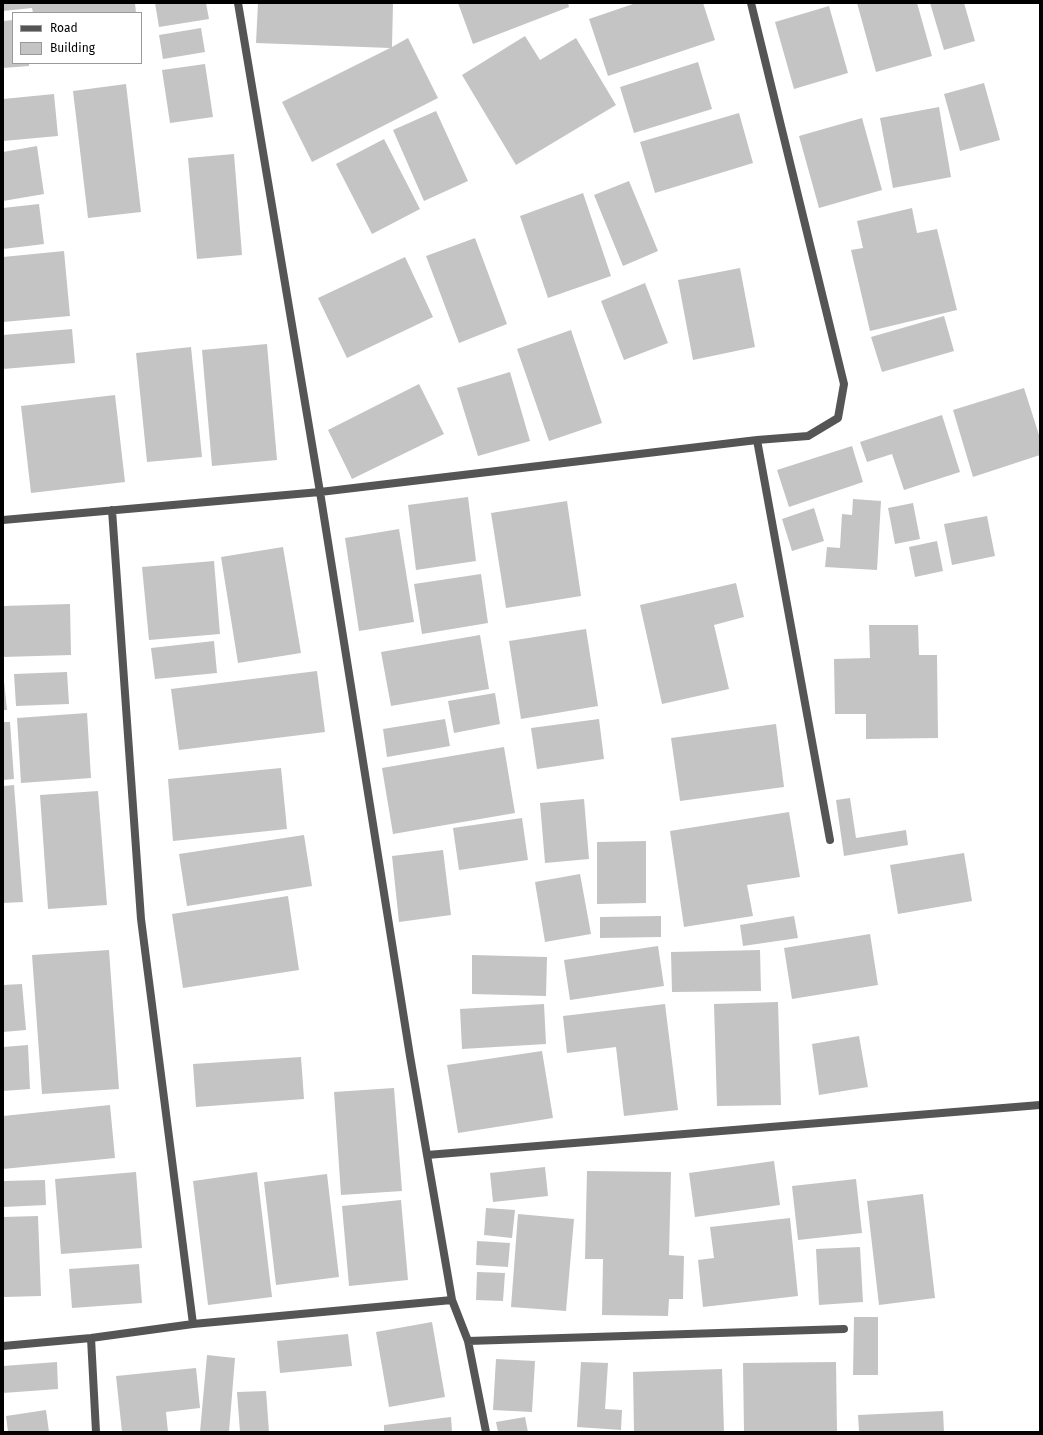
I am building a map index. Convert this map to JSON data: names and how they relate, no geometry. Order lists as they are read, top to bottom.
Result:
{
  "legend": ["Road", "Building"]
}
